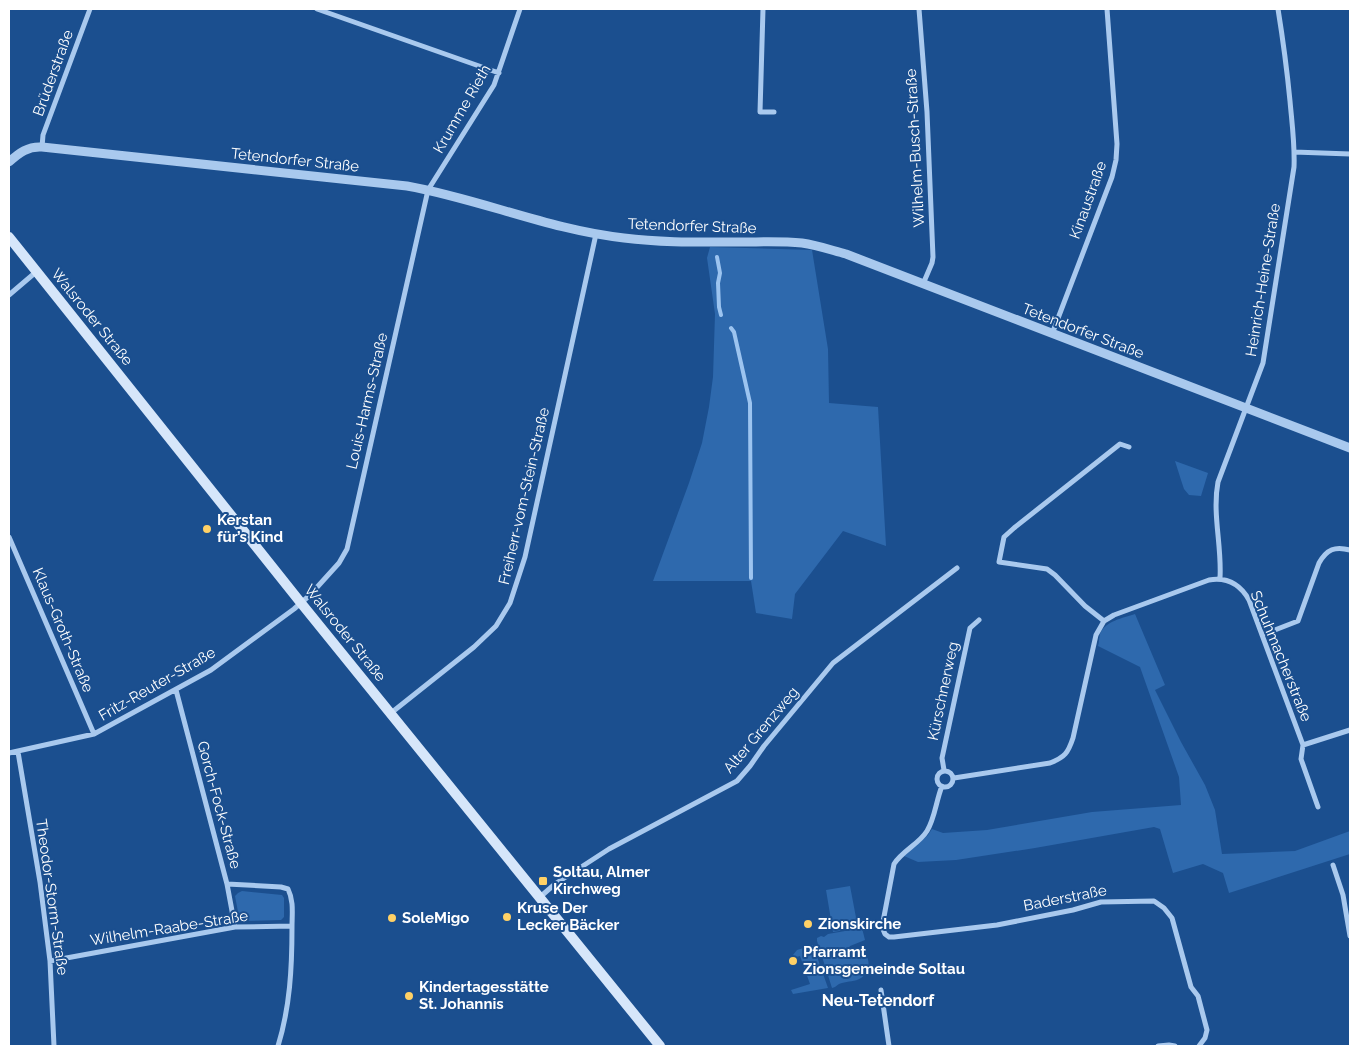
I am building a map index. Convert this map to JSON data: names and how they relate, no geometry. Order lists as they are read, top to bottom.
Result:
{
  "streets": {
    "main road": ["Walsroder Straße"],
    "street": [
      "Brüderstraße",
      "Krumme Rieth",
      "Wilhelm-Busch-Straße",
      "Tetendorfer Straße",
      "Kinaustraße",
      "Heinrich-Heine-Straße",
      "Louis-Harms-Straße",
      "Freiherr-vom-Stein-Straße",
      "Klaus-Groth-Straße",
      "Schuhmacherstraße",
      "Fritz-Reuter-Straße",
      "Kürschnerweg",
      "Alter Grenzweg",
      "Gorch-Fock-Straße",
      "Theodor-Storm-Straße",
      "Baderstraße",
      "Wilhelm-Raabe-Straße"
    ]
  },
  "crossings": [
    ["Brüderstraße", "Tetendorfer Straße"],
    ["Krumme Rieth", "Tetendorfer Straße"],
    ["Krumme Rieth", "Louis-Harms-Straße"],
    ["Wilhelm-Busch-Straße", "Tetendorfer Straße"],
    ["Tetendorfer Straße", "Kinaustraße"],
    ["Tetendorfer Straße", "Heinrich-Heine-Straße"],
    ["Tetendorfer Straße", "Louis-Harms-Straße"],
    ["Tetendorfer Straße", "Freiherr-vom-Stein-Straße"],
    ["Walsroder Straße", "Louis-Harms-Straße"],
    ["Walsroder Straße", "Freiherr-vom-Stein-Straße"],
    ["Walsroder Straße", "Fritz-Reuter-Straße"],
    ["Walsroder Straße", "Alter Grenzweg"],
    ["Louis-Harms-Straße", "Fritz-Reuter-Straße"],
    ["Klaus-Groth-Straße", "Fritz-Reuter-Straße"],
    ["Fritz-Reuter-Straße", "Gorch-Fock-Straße"],
    ["Fritz-Reuter-Straße", "Theodor-Storm-Straße"],
    ["Kürschnerweg", "Baderstraße"],
    ["Gorch-Fock-Straße", "Wilhelm-Raabe-Straße"],
    ["Theodor-Storm-Straße", "Wilhelm-Raabe-Straße"]
  ],
  "districts": ["Neu-Tetendorf"],
  "places": {
    "other": [
      "Kerstan für’s Kind",
      "Kruse Der Lecker Bäcker",
      "SoleMigo",
      "Zionskirche",
      "Pfarramt Zionsgemeinde Soltau",
      "Kindertagesstätte St. Johannis"
    ],
    "transit": ["Soltau, Almer Kirchweg"]
  }
}
